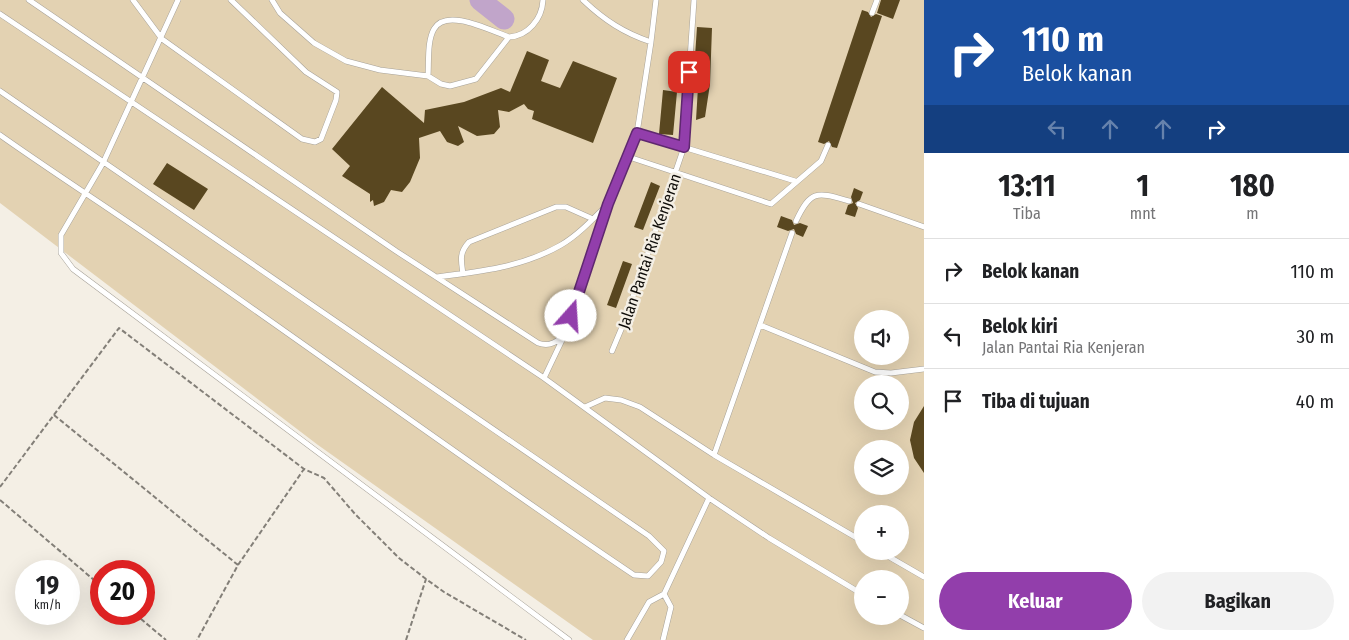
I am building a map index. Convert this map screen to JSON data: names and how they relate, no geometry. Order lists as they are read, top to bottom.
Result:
{
  "streets": {
    "lane": ["Jalan Pantai Ria Kenjeran"]
  },
  "page": {
    "turn": ["110 m", "Belok kanan"],
    "eta": [
      "13:11",
      "Tiba",
      "1",
      "mnt",
      "180",
      "m"
    ],
    "list": [
      {
        "name": "Belok kanan",
        "value": "110 m"
      },
      {
        "name": "Belok kiri",
        "note": "Jalan Pantai Ria Kenjeran",
        "value": "30 m"
      },
      {
        "name": "Tiba di tujuan",
        "value": "40 m"
      }
    ],
    "map_buttons": ["+", "−"],
    "speed": "19 km/h",
    "limit": "20",
    "buttons": ["Keluar", "Bagikan"]
  }
}
